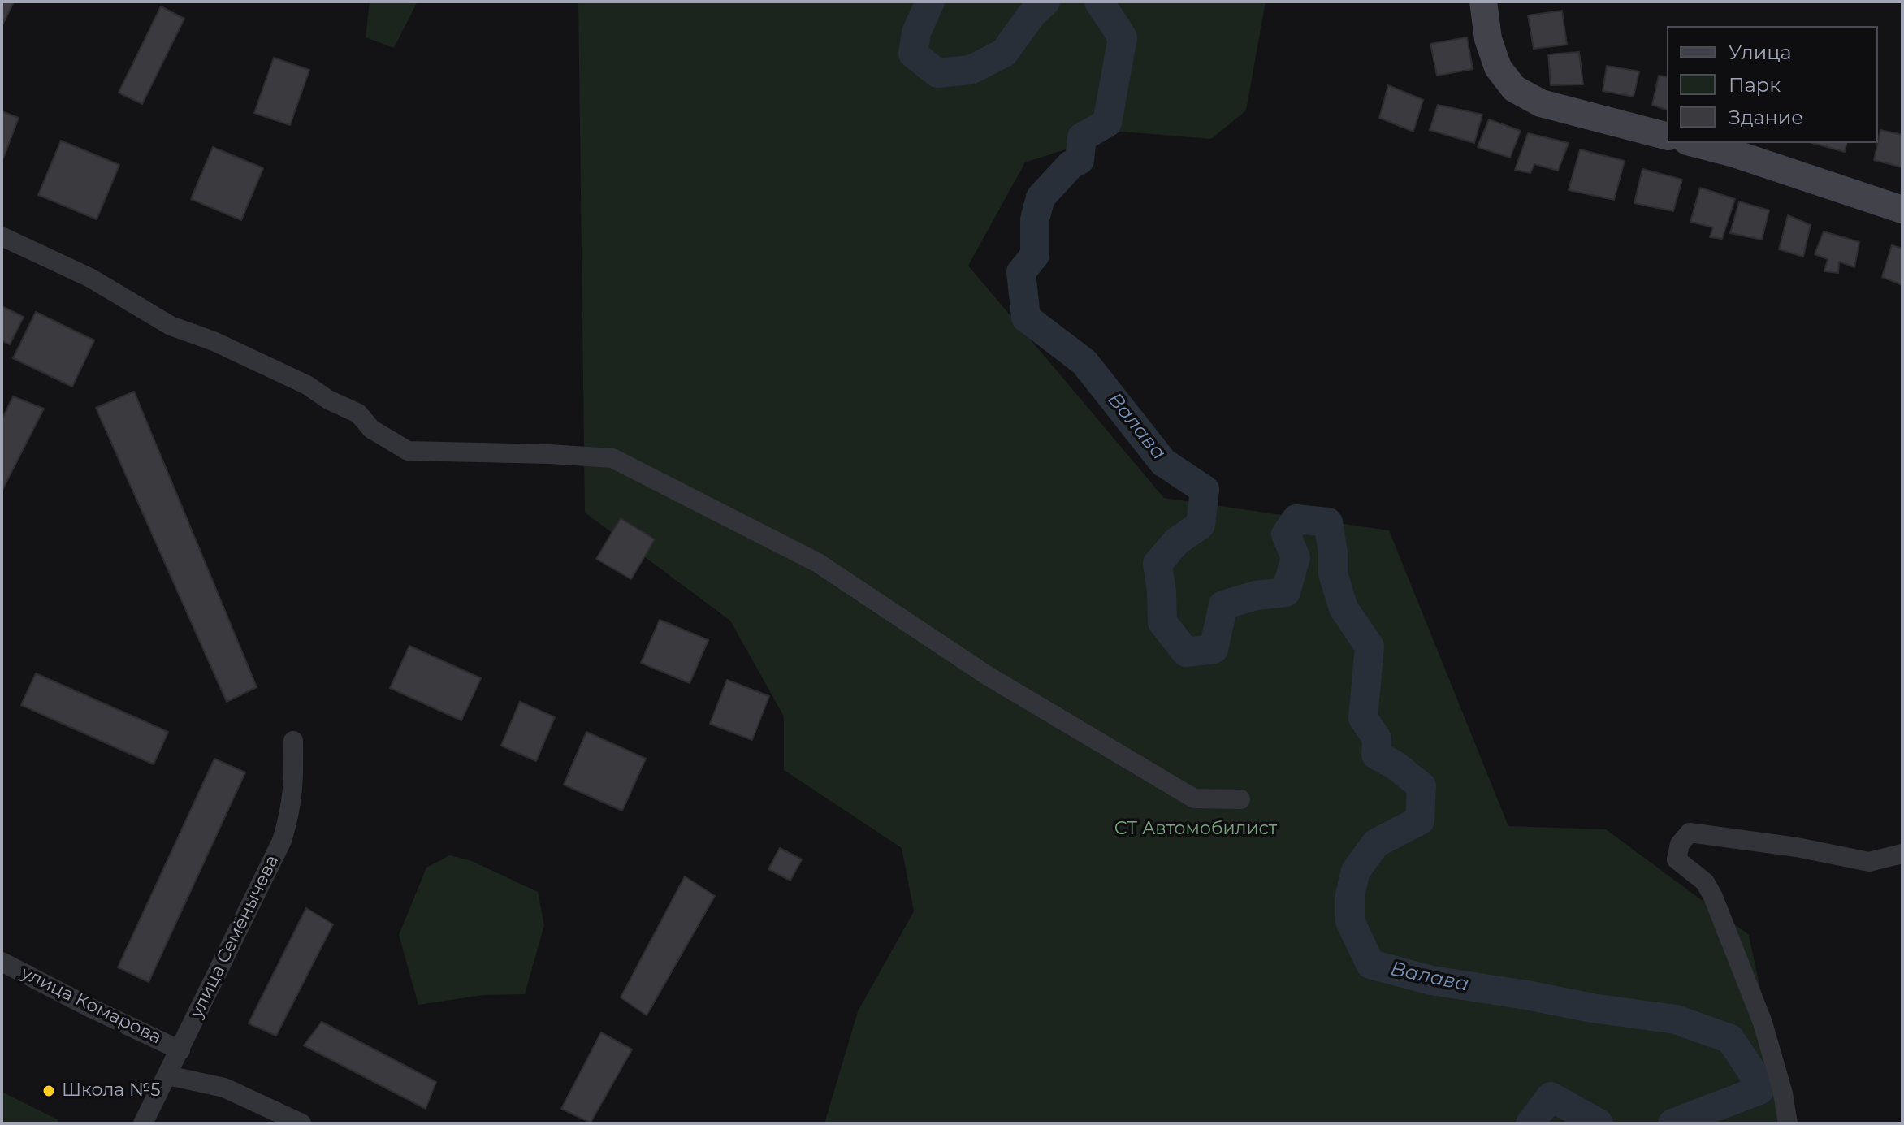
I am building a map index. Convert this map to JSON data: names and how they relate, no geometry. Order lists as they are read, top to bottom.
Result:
{
  "streets": {
    "street": ["улица Семёнычева", "улица Комарова"]
  },
  "crossings": [
    ["улица Семёнычева", "улица Комарова"]
  ],
  "water": ["Валава"],
  "parks": ["СТ Автомобилист"],
  "places": ["Школа №5"],
  "legend": ["Улица", "Парк", "Здание"]
}
